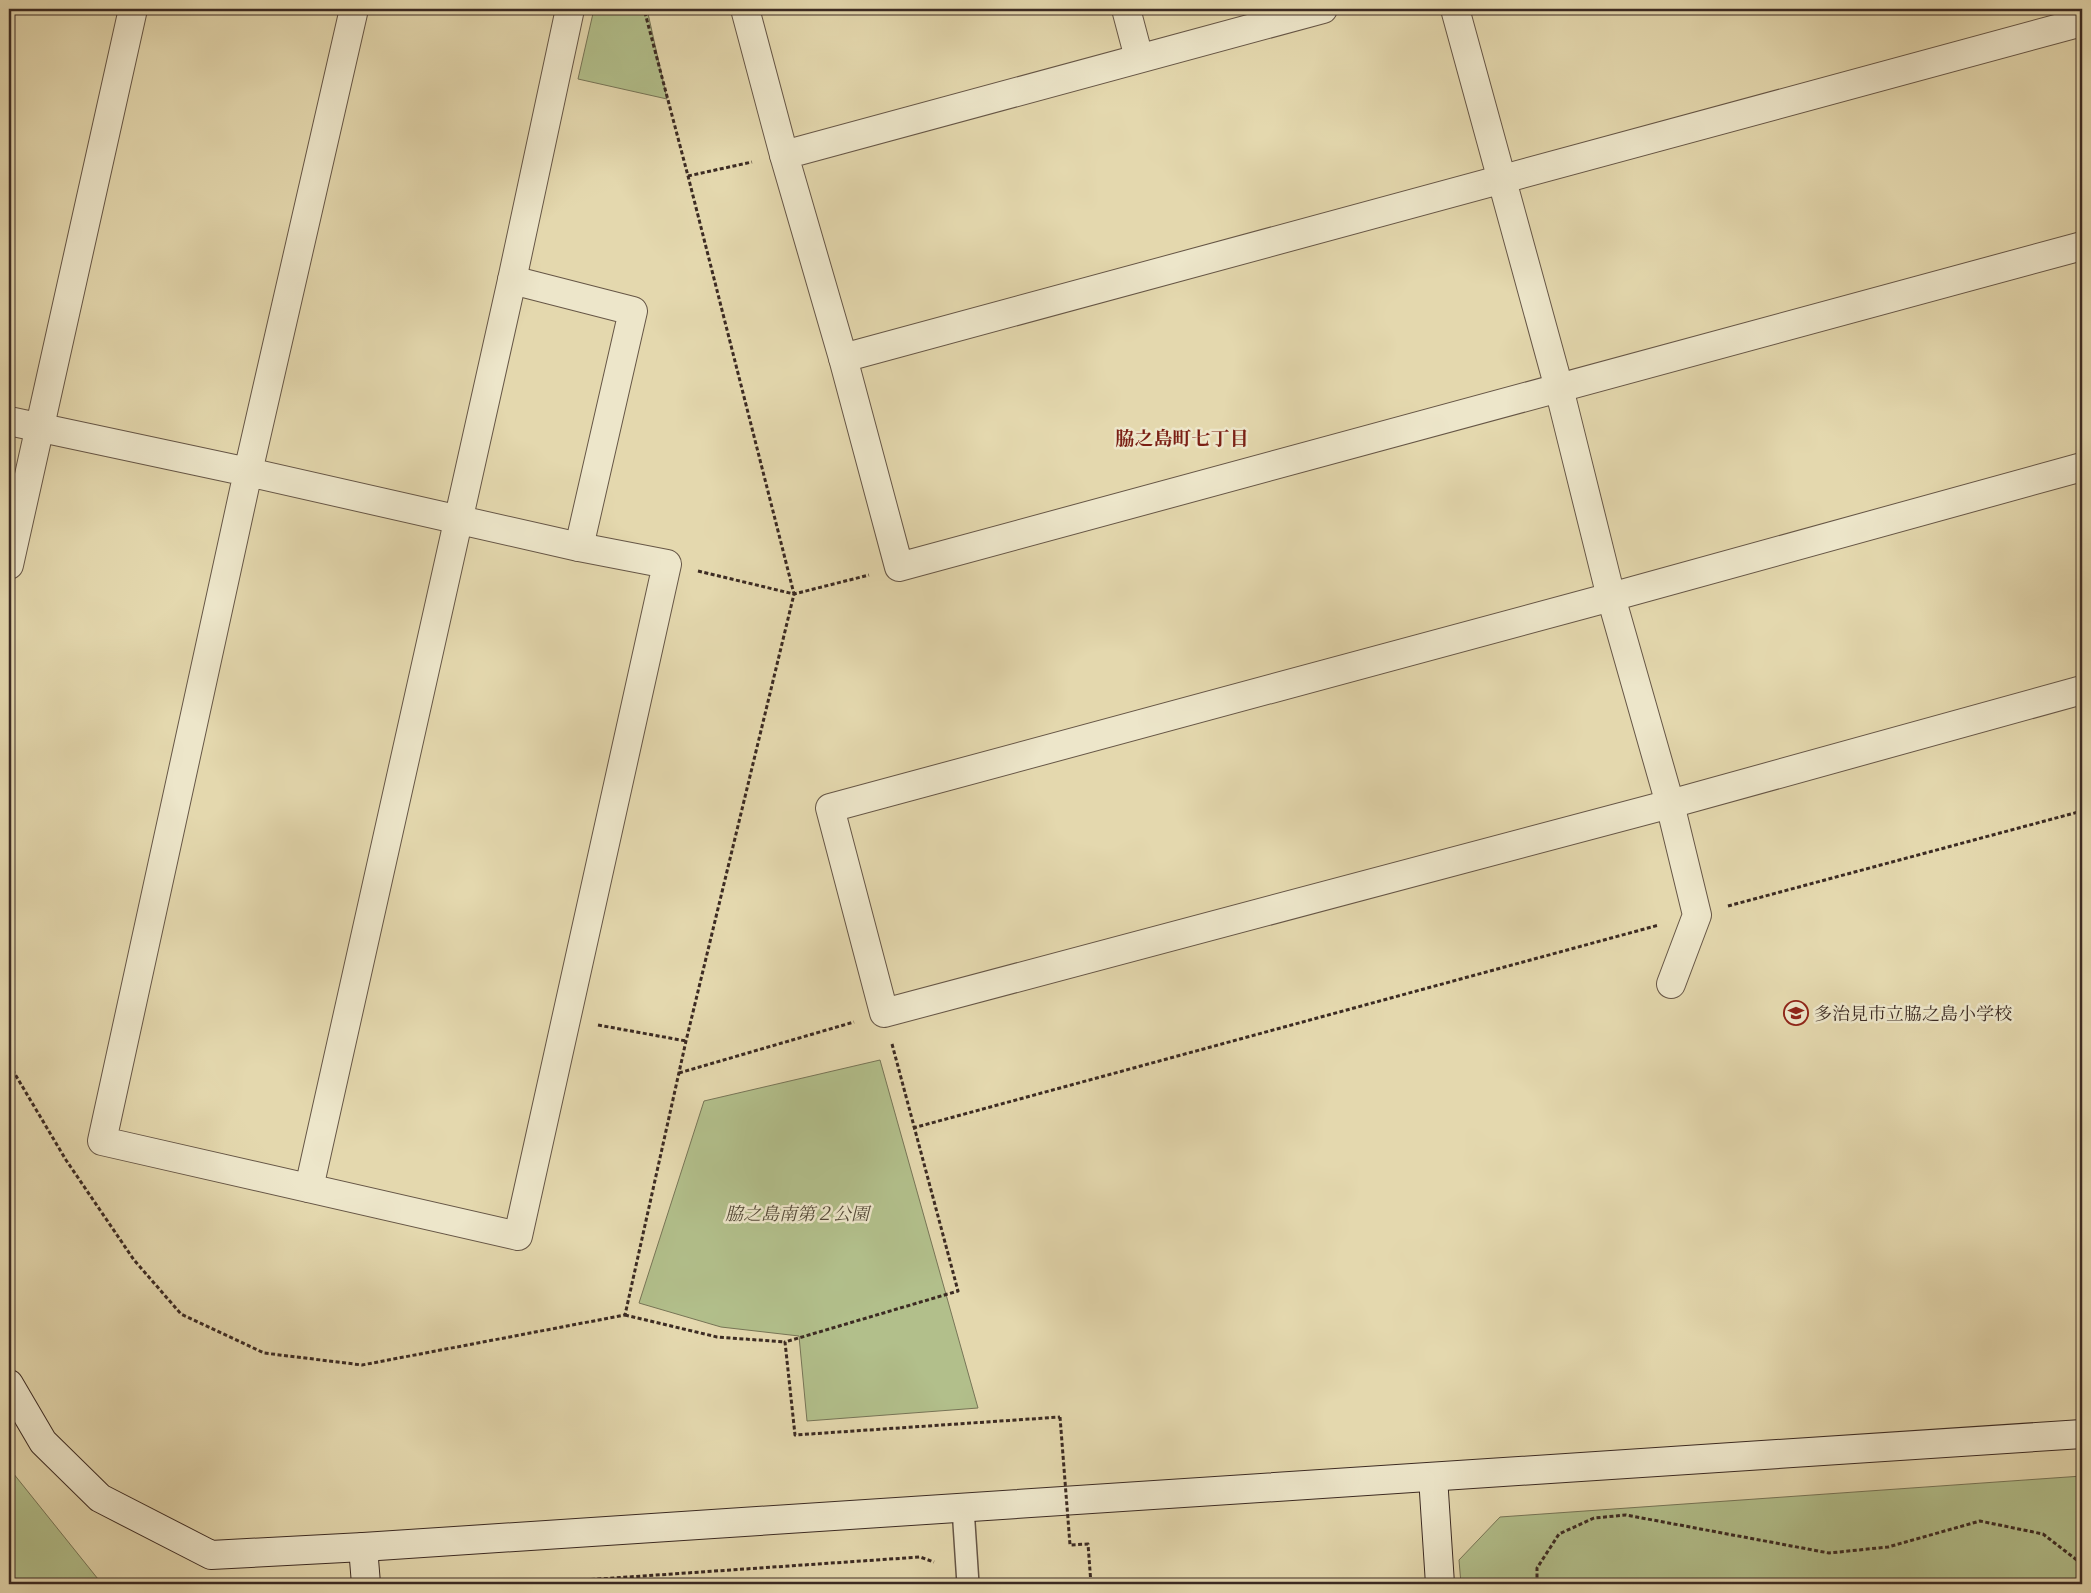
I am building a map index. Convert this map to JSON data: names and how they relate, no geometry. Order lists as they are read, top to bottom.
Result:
{
  "districts": ["脇之島町七丁目"],
  "parks": ["脇之島南第２公園"],
  "places": {
    "school or university": ["多治見市立脇之島小学校"]
  }
}
